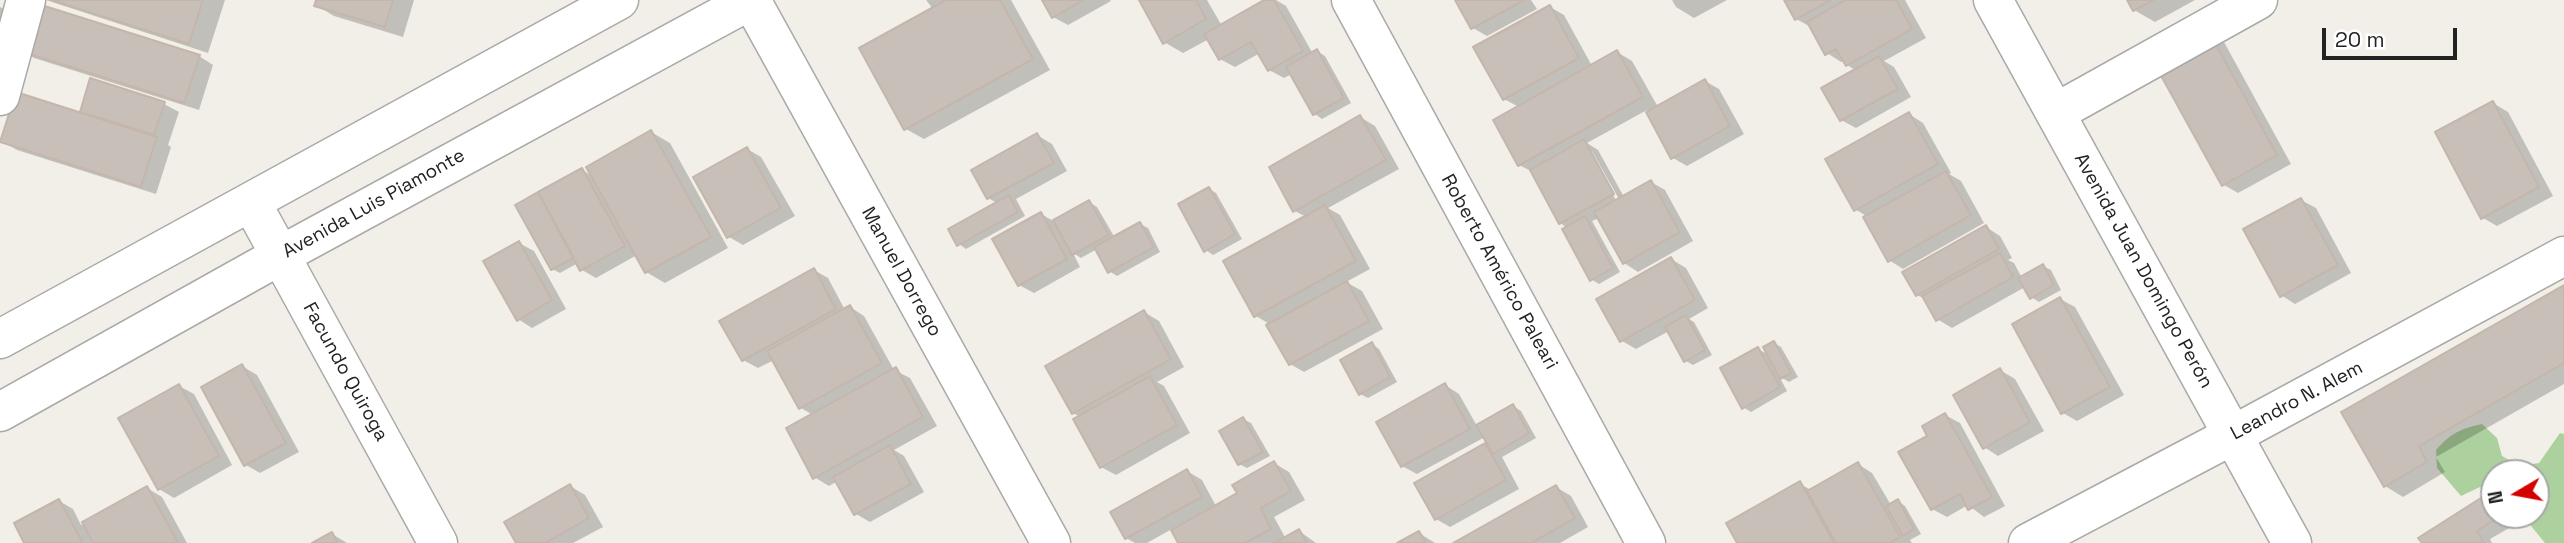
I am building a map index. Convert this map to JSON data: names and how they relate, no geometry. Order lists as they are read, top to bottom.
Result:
{
  "streets": {
    "street": [
      "Avenida Luis Piamonte",
      "Avenida Juan Domingo Perón",
      "Manuel Dorrego",
      "Roberto Américo Paleari",
      "Facundo Quiroga",
      "Leandro N. Alem"
    ]
  },
  "crossings": [
    ["Avenida Luis Piamonte", "Manuel Dorrego"],
    ["Avenida Luis Piamonte", "Facundo Quiroga"],
    ["Avenida Juan Domingo Perón", "Leandro N. Alem"]
  ],
  "scale_bar": "20 m",
  "north": "left"
}
